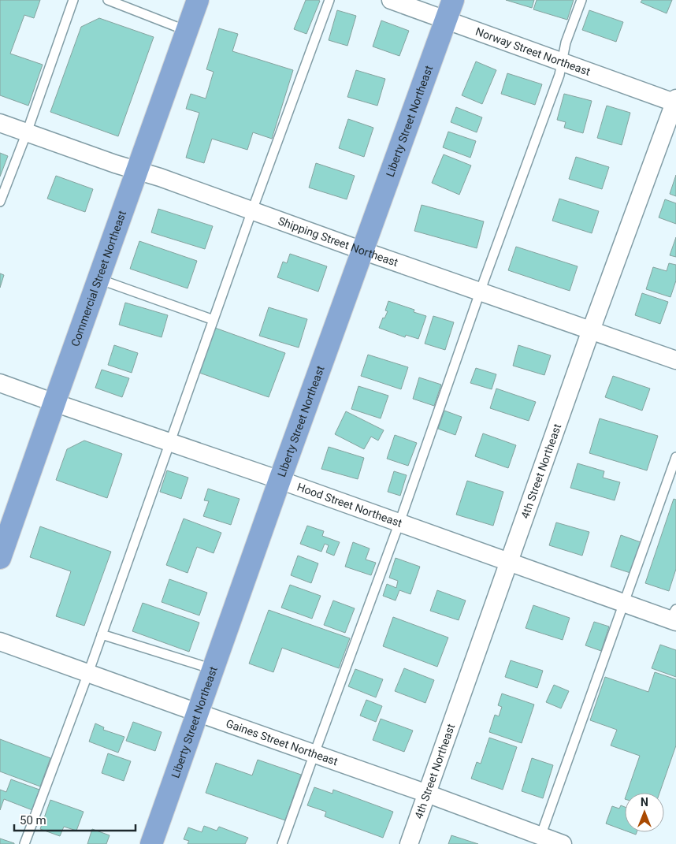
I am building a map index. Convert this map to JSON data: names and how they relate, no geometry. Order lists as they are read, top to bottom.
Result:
{
  "streets": {
    "highway": ["Liberty Street Northeast", "Commercial Street Northeast"],
    "street": [
      "Norway Street Northeast",
      "Shipping Street Northeast",
      "4th Street Northeast",
      "Hood Street Northeast",
      "Gaines Street Northeast"
    ]
  },
  "crossings": [
    ["Norway Street Northeast", "Liberty Street Northeast"],
    ["Norway Street Northeast", "4th Street Northeast"],
    ["Liberty Street Northeast", "Shipping Street Northeast"],
    ["Liberty Street Northeast", "Hood Street Northeast"],
    ["Liberty Street Northeast", "Gaines Street Northeast"],
    ["Shipping Street Northeast", "Commercial Street Northeast"],
    ["Shipping Street Northeast", "4th Street Northeast"],
    ["Commercial Street Northeast", "Hood Street Northeast"],
    ["4th Street Northeast", "Hood Street Northeast"],
    ["4th Street Northeast", "Gaines Street Northeast"]
  ],
  "scale_bar": "50 m",
  "north": "top"
}
